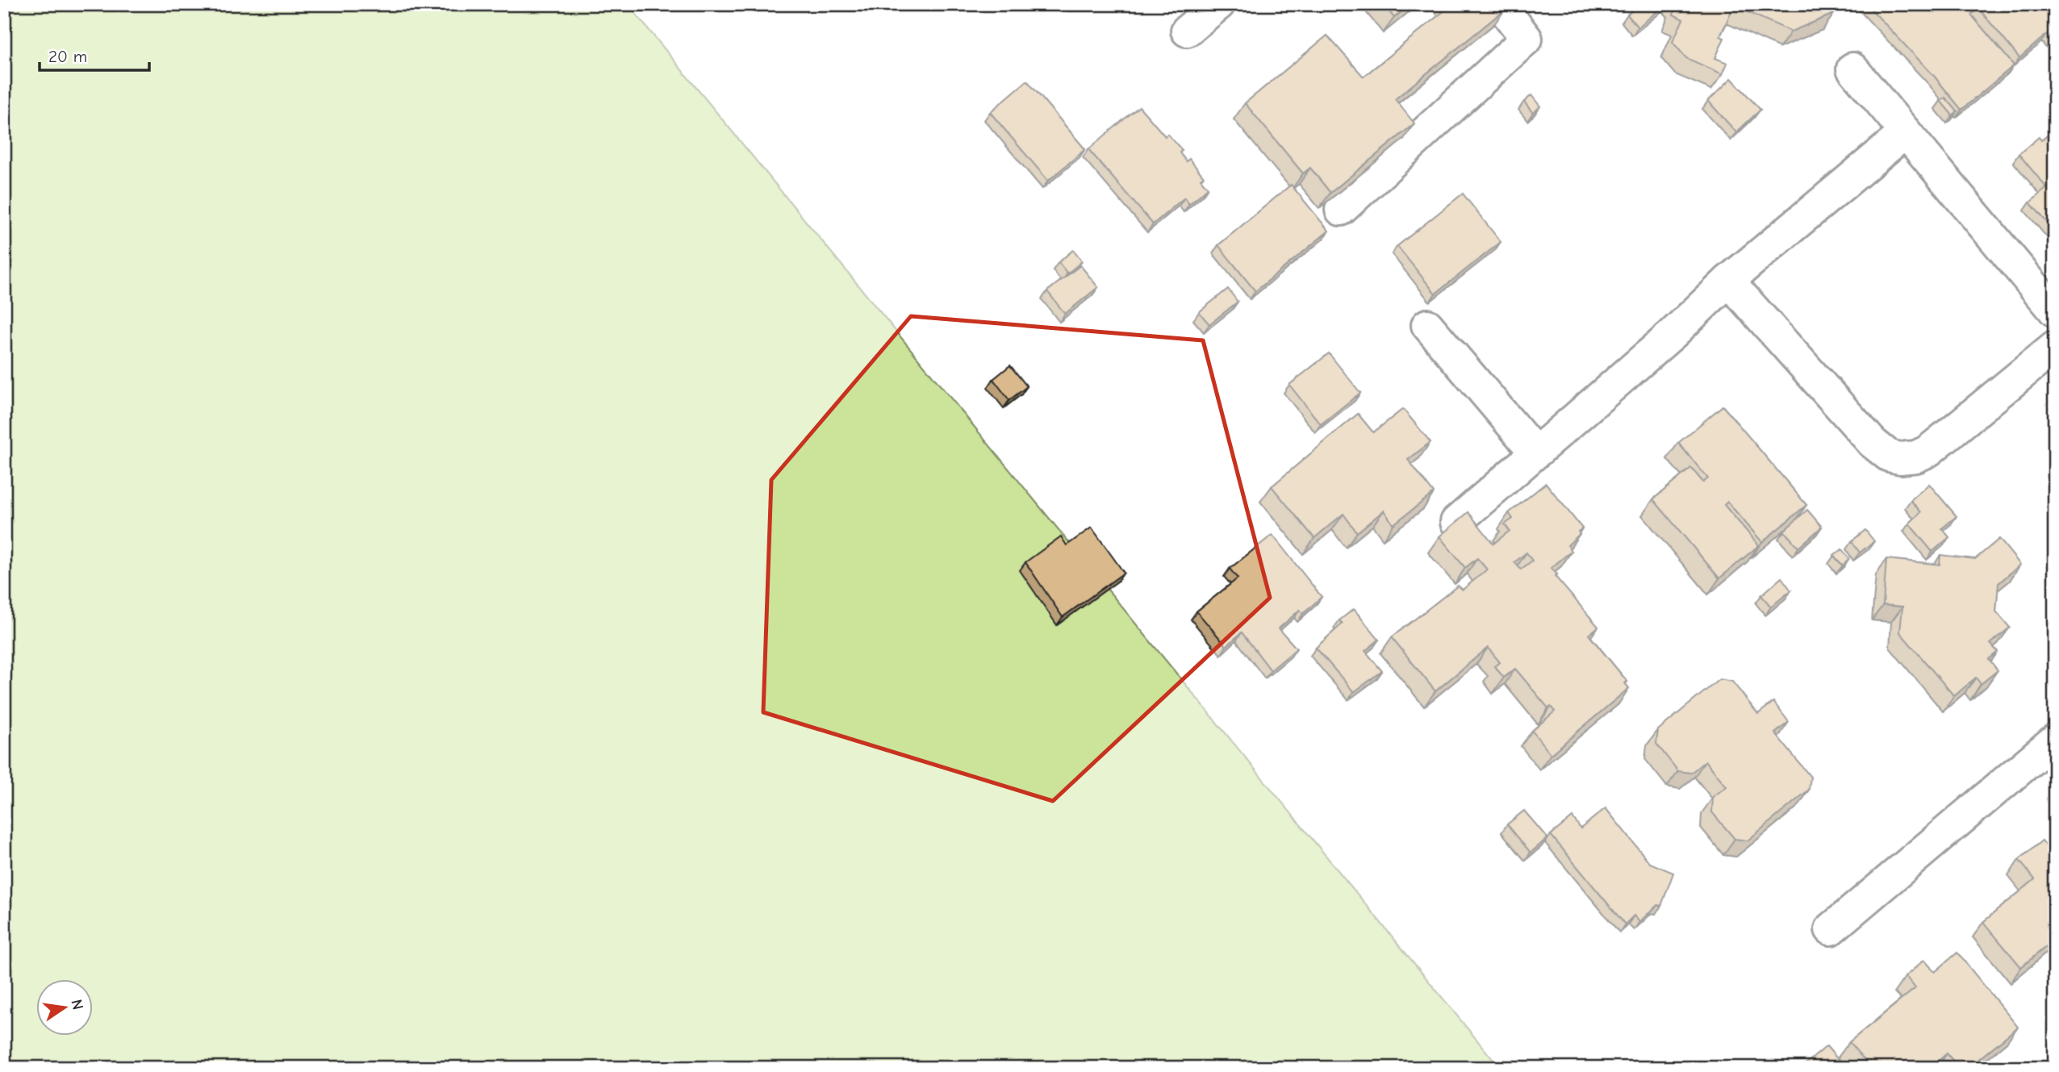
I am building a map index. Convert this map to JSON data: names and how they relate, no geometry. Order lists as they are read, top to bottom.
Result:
{
  "scale_bar": "20 m",
  "north": "right"
}
